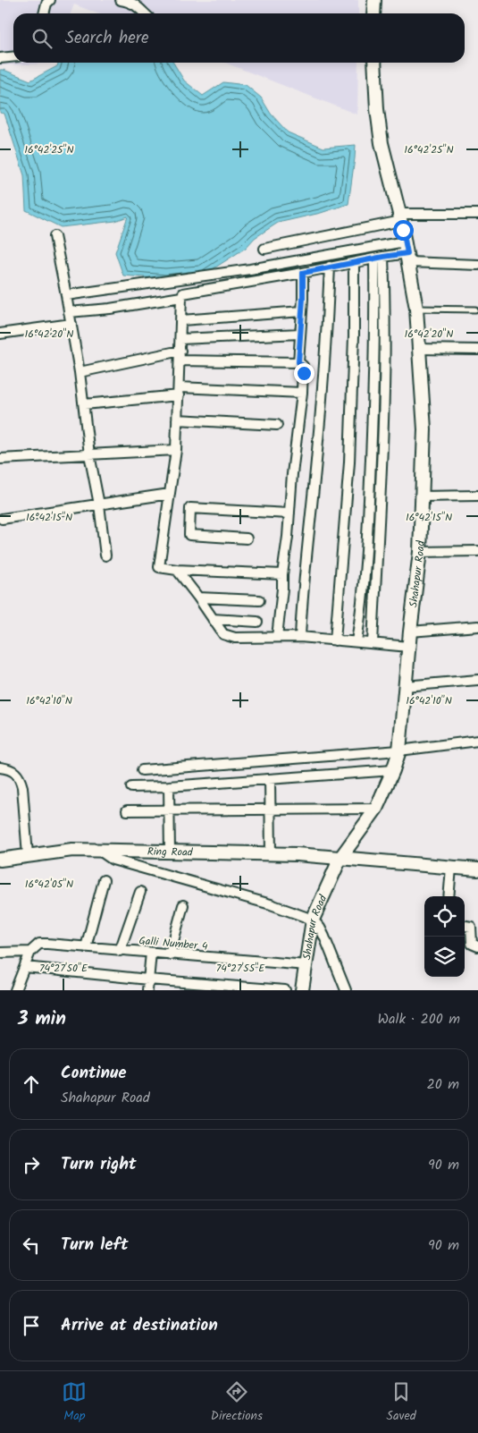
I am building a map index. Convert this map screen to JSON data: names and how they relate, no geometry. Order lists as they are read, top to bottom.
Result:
{
  "streets": {
    "main road": ["Shahapur Road", "Ring Road"],
    "street": ["Galli Number 4"]
  },
  "crossings": [
    ["Shahapur Road", "Ring Road"],
    ["Shahapur Road", "Galli Number 4"]
  ],
  "page": {
    "search": "Search here",
    "heading": ["3 min", "Walk · 200 m"],
    "list": [
      ["Continue", "Shahapur Road", "20 m"],
      ["Turn right", "90 m"],
      ["Turn left", "90 m"],
      "Arrive at destination"
    ],
    "nav": ["Map", "Directions", "Saved"]
  },
  "coordinates": [
    "16°42'25\"N",
    "16°42'20\"N",
    "16°42'15\"N",
    "16°42'10\"N",
    "16°42'05\"N",
    "74°27'50\"E",
    "74°27'55\"E"
  ]
}
